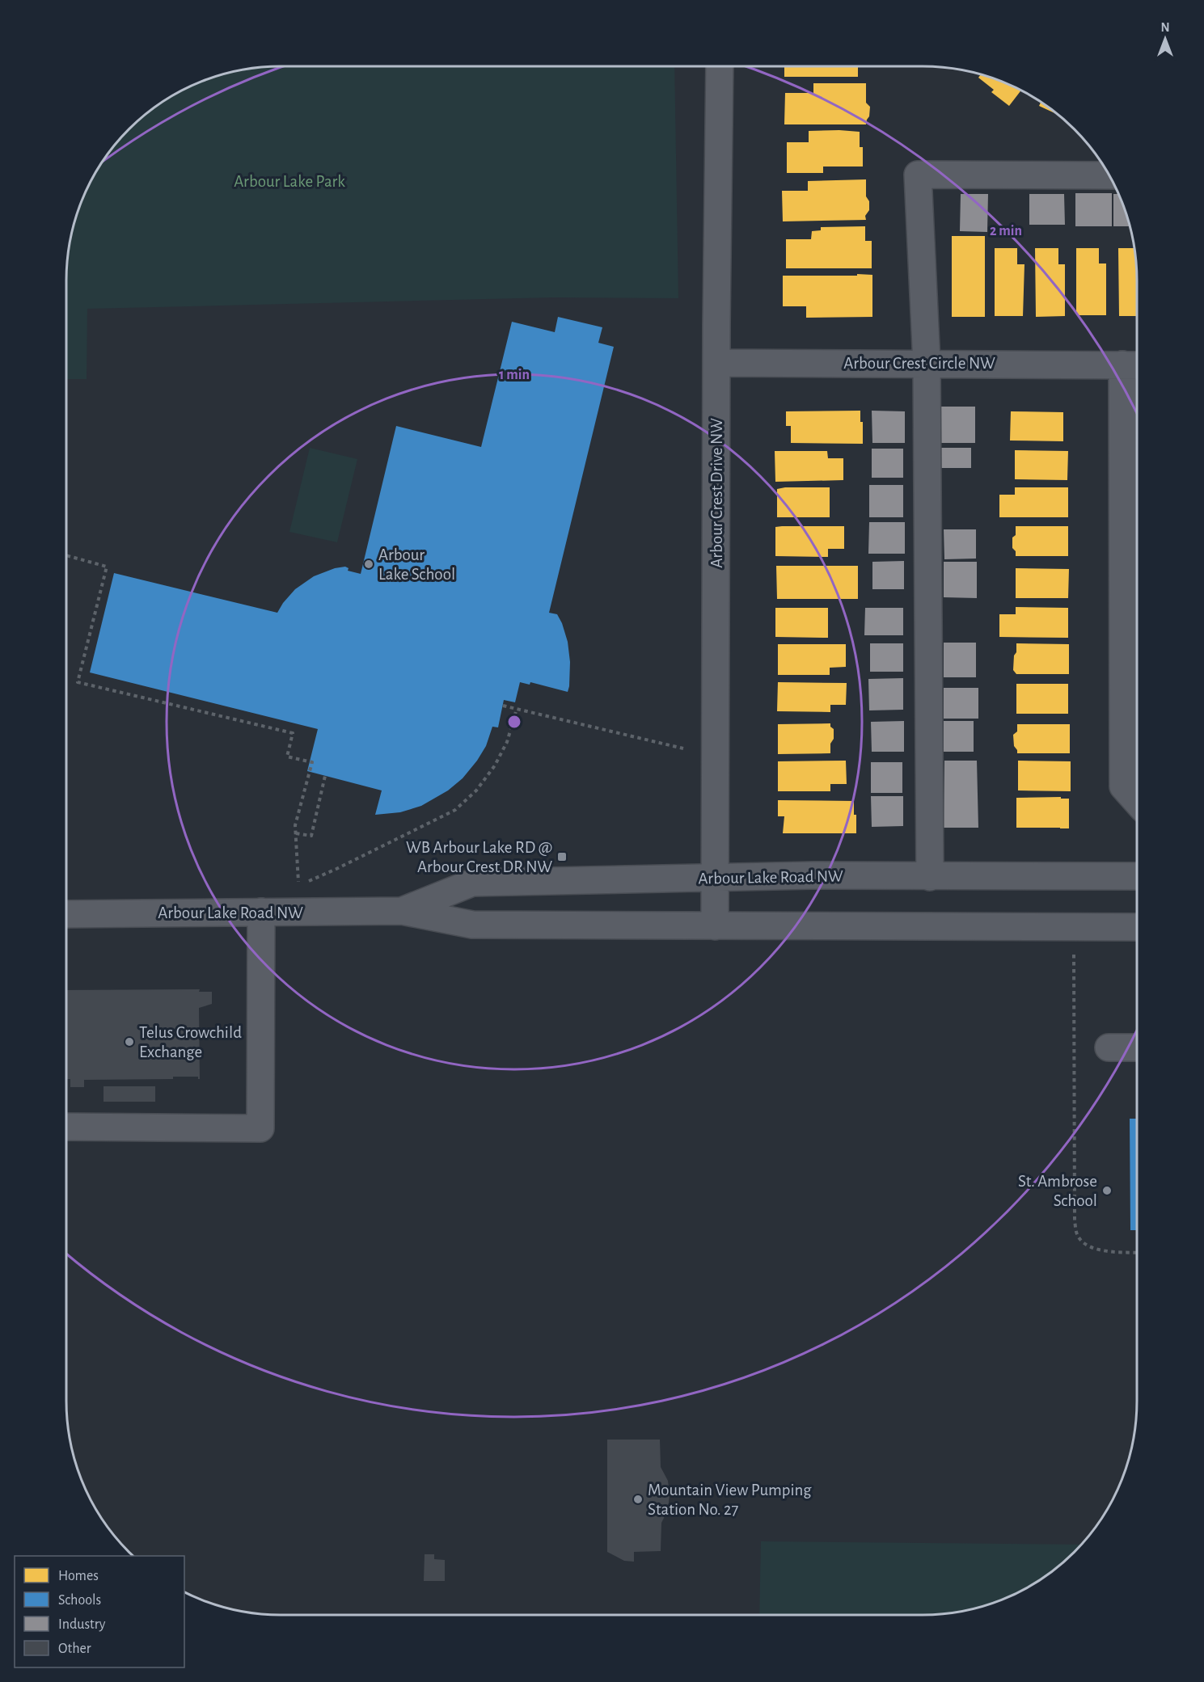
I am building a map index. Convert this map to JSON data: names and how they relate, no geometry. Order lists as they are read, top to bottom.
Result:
{
  "streets": {
    "street": ["Arbour Crest Circle NW", "Arbour Crest Drive NW", "Arbour Lake Road NW"]
  },
  "crossings": [
    ["Arbour Crest Circle NW", "Arbour Crest Drive NW"],
    ["Arbour Crest Drive NW", "Arbour Lake Road NW"]
  ],
  "parks": ["Arbour Lake Park"],
  "places": {
    "other": [
      "Arbour Lake School",
      "Telus Crowchild Exchange",
      "St. Ambrose School",
      "Mountain View Pumping Station No. 27"
    ],
    "transit": ["WB Arbour Lake RD @ Arbour Crest DR NW"]
  },
  "legend": [
    "Homes",
    "Schools",
    "Industry",
    "Other"
  ],
  "north": "top",
  "rings": ["2 min", "1 min"]
}
